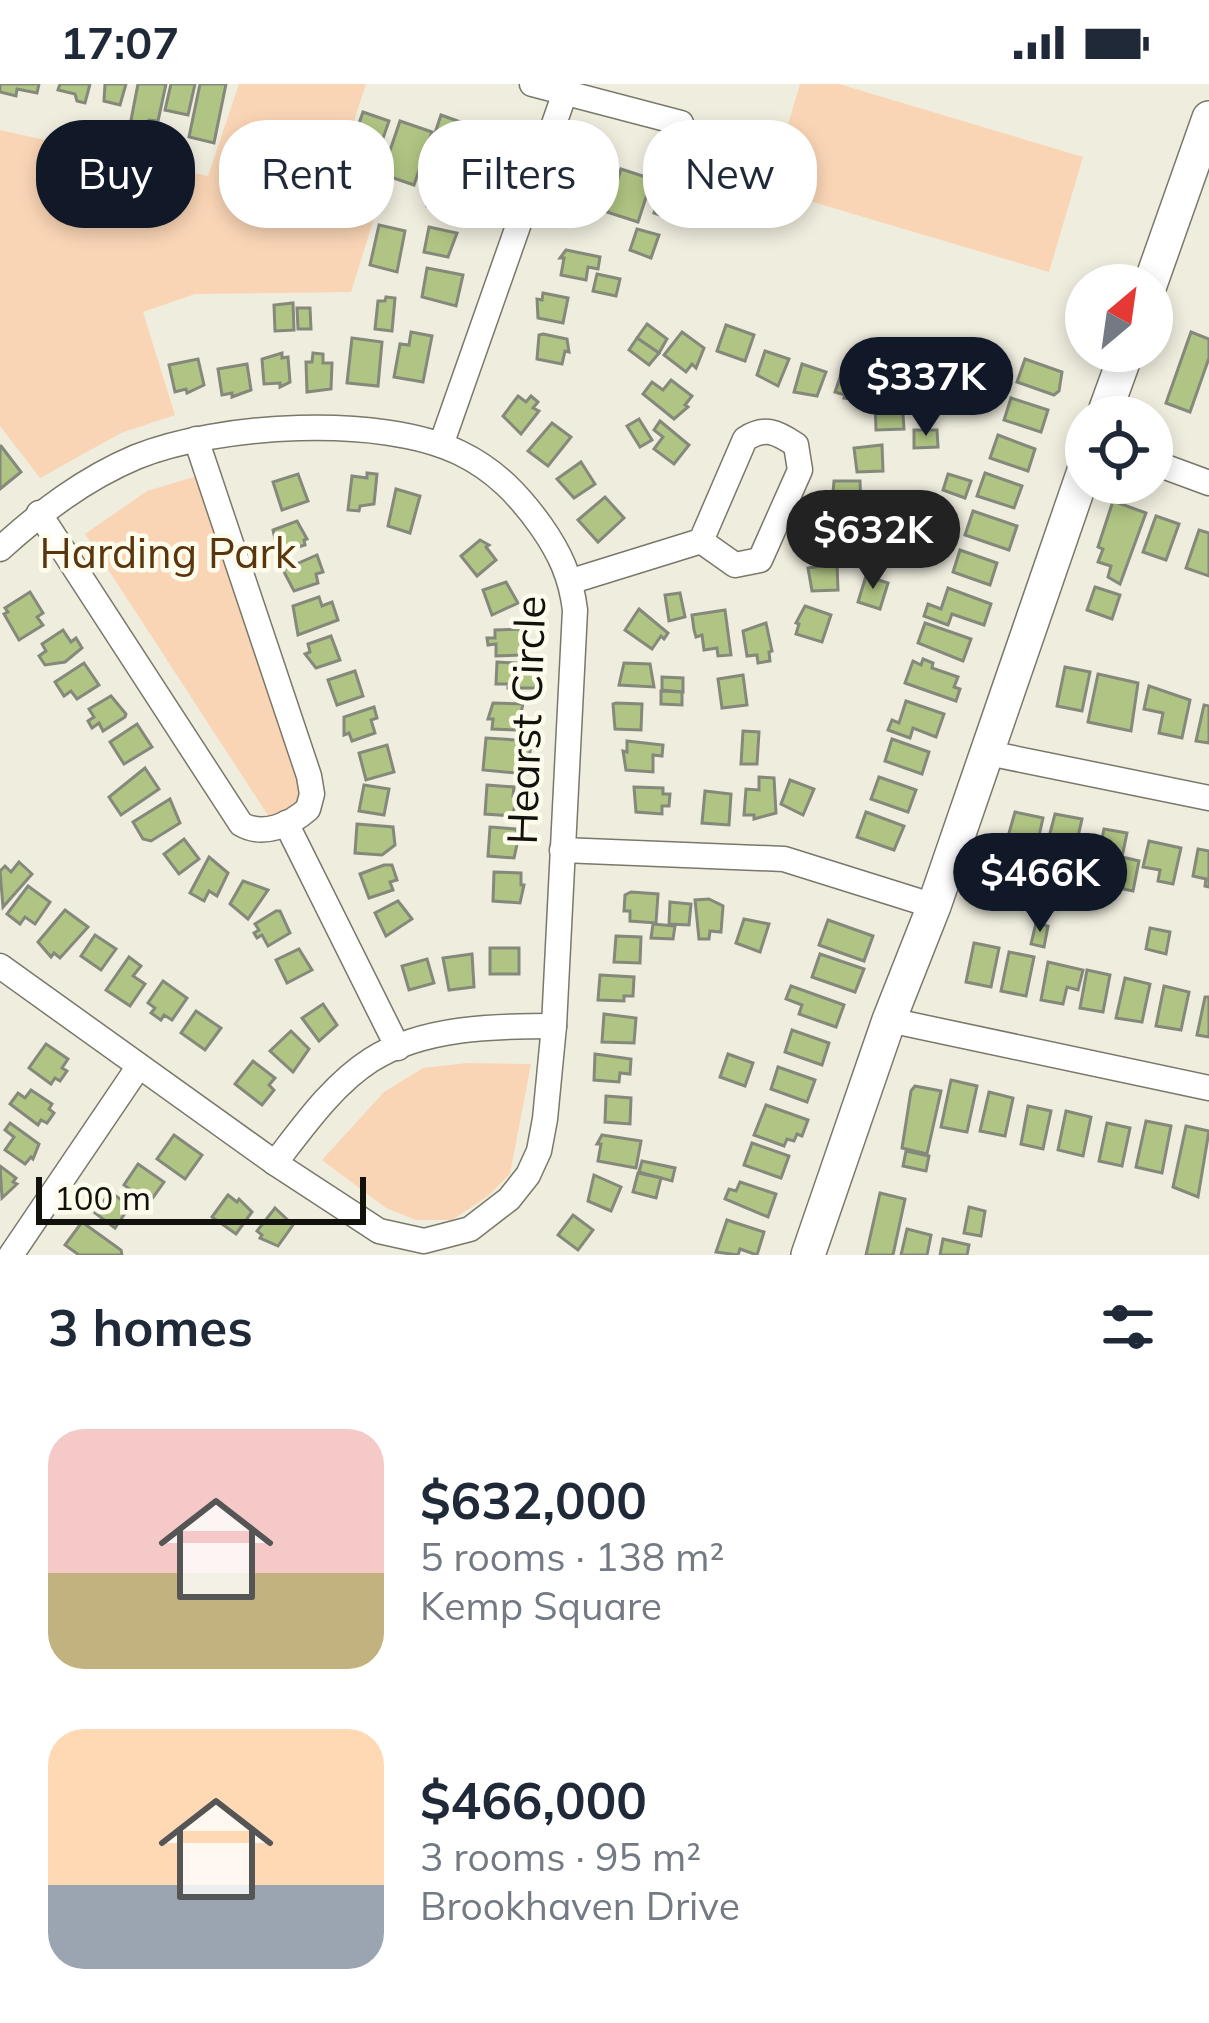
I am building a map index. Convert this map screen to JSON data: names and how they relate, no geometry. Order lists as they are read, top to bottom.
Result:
{
  "streets": {
    "street": ["Hearst Circle"]
  },
  "parks": ["Harding Park"],
  "scale_bar": "100 m",
  "north": "top right",
  "page": {
    "status": "17:07",
    "chip": [
      "Buy",
      "Rent",
      "Filters",
      "New"
    ],
    "price": ["$337K", "$632K", "$466K"],
    "scale": "100 m",
    "heading": "3 homes",
    "list": [
      {
        "name": "$632,000",
        "note": "5 rooms · 138 m² · Kemp Square"
      },
      {
        "name": "$466,000",
        "note": "3 rooms · 95 m² · Brookhaven Drive"
      }
    ]
  }
}
